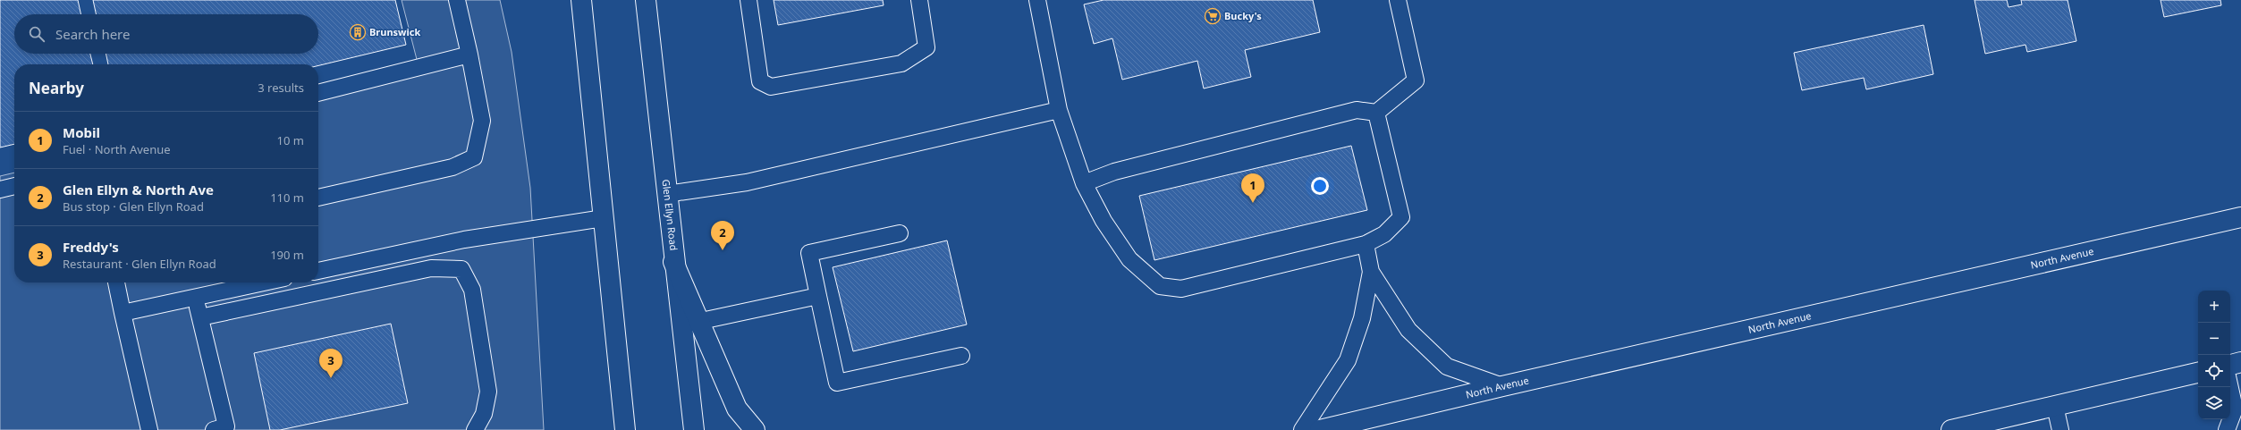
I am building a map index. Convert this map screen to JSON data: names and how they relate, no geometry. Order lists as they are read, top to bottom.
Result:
{
  "streets": {
    "main road": ["Glen Ellyn Road", "North Avenue"]
  },
  "places": {
    "supermarket": ["Bucky's"],
    "building": ["Brunswick"]
  },
  "page": {
    "search": "Search here",
    "heading": ["Nearby", "3 results"],
    "list": [
      {
        "mark": "1",
        "name": "Mobil",
        "note": "Fuel · North Avenue",
        "value": "10 m"
      },
      {
        "mark": "2",
        "name": "Glen Ellyn & North Ave",
        "note": "Bus stop · Glen Ellyn Road",
        "value": "110 m"
      },
      {
        "mark": "3",
        "name": "Freddy's",
        "note": "Restaurant · Glen Ellyn Road",
        "value": "190 m"
      }
    ],
    "pins": ["1", "2", "3"],
    "map_buttons": ["+", "−"]
  }
}
